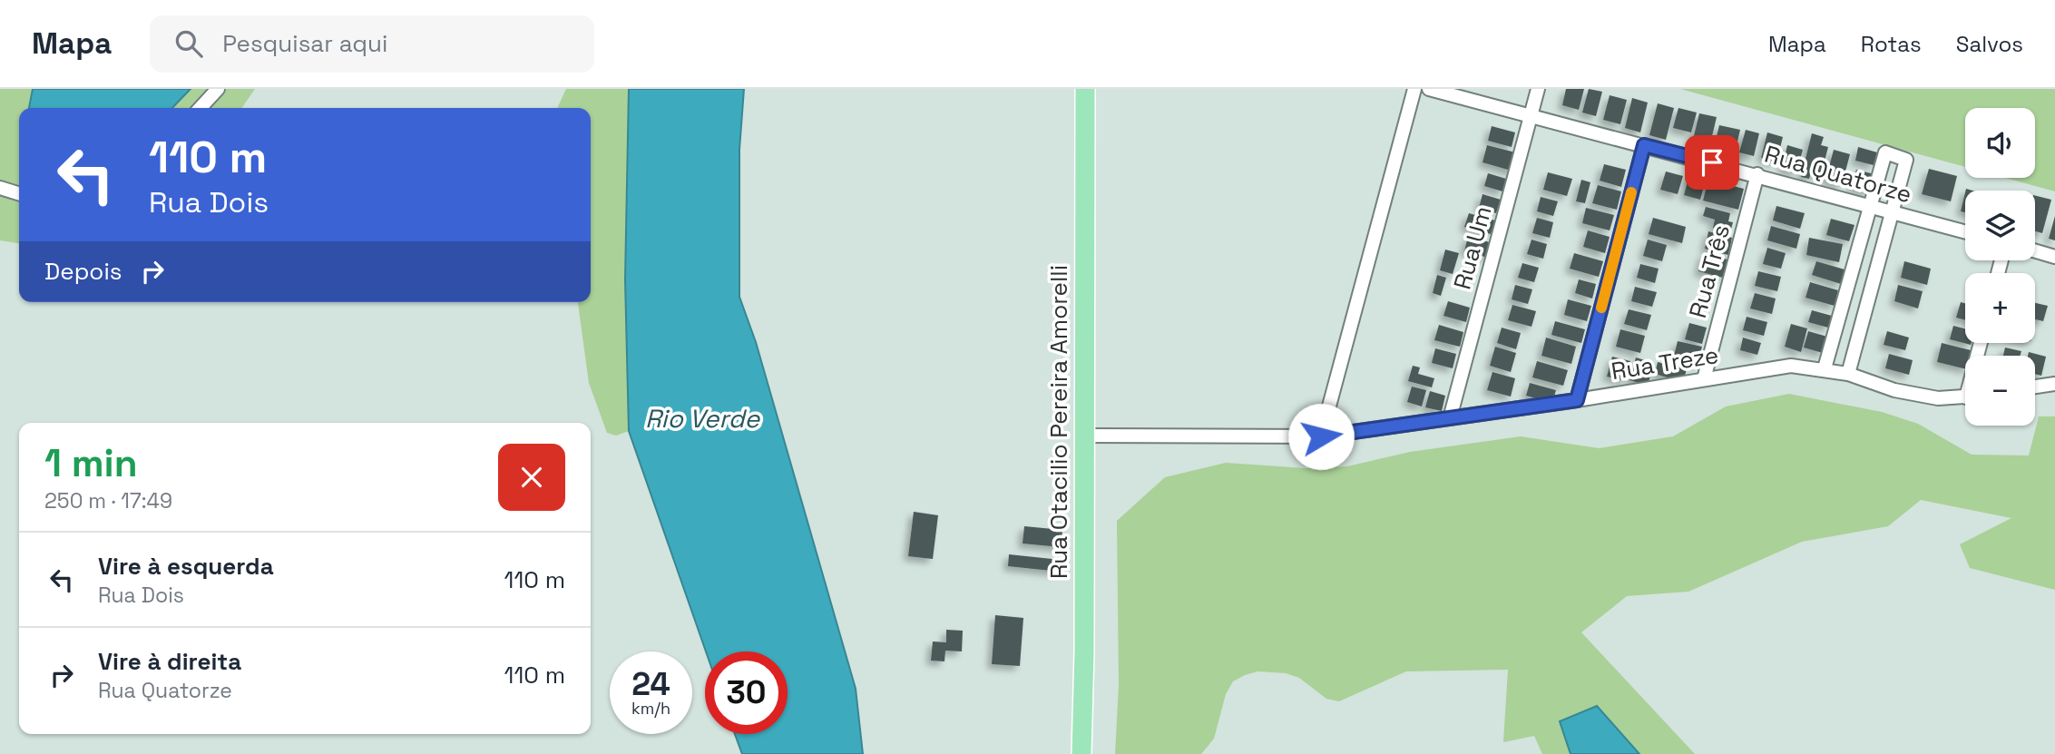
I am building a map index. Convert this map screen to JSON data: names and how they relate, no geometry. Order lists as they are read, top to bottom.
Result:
{
  "streets": {
    "main road": ["Rua Otacilio Pereira Amorelli"],
    "street": [
      "Rua Quatorze",
      "Rua Um",
      "Rua Três",
      "Rua Treze"
    ]
  },
  "crossings": [
    ["Rua Quatorze", "Rua Um"],
    ["Rua Quatorze", "Rua Três"],
    ["Rua Um", "Rua Treze"],
    ["Rua Três", "Rua Treze"],
    ["Rua Treze", "Rua Otacilio Pereira Amorelli"]
  ],
  "water": ["Rio Verde"],
  "page": {
    "header": "Mapa",
    "search": "Pesquisar aqui",
    "nav": ["Mapa", "Rotas", "Salvos"],
    "map_buttons": ["+", "−"],
    "turn": ["110 m", "Rua Dois"],
    "then": "Depois",
    "heading": ["1 min", "250 m · 17:49"],
    "list": [
      {
        "name": "Vire à esquerda",
        "note": "Rua Dois",
        "value": "110 m"
      },
      {
        "name": "Vire à direita",
        "note": "Rua Quatorze",
        "value": "110 m"
      }
    ],
    "speed": "24 km/h",
    "limit": "30"
  }
}
